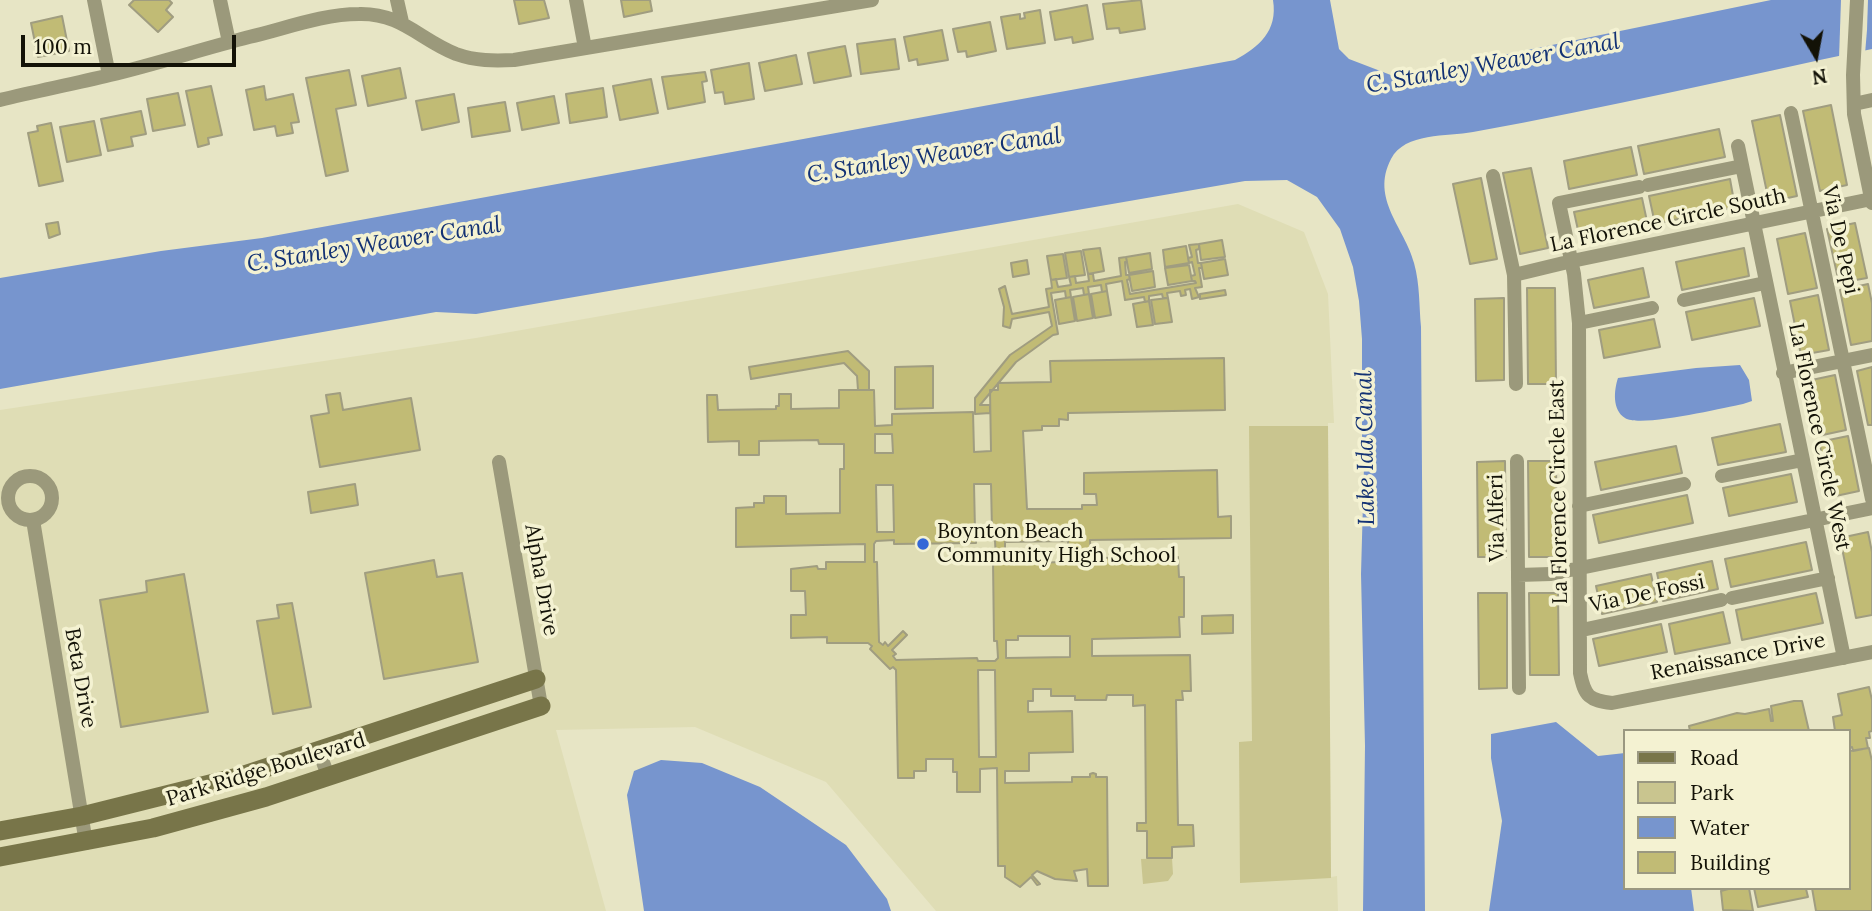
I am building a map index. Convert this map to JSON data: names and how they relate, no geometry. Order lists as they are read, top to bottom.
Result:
{
  "streets": {
    "street": [
      "La Florence Circle South",
      "Via De Pepi",
      "La Florence Circle West",
      "La Florence Circle East",
      "Via Alferi",
      "Alpha Drive",
      "Via De Fossi",
      "Renaissance Drive",
      "Beta Drive",
      "Park Ridge Boulevard"
    ]
  },
  "crossings": [
    ["La Florence Circle South", "Via De Pepi"],
    ["La Florence Circle South", "La Florence Circle West"],
    ["La Florence Circle South", "La Florence Circle East"],
    ["La Florence Circle West", "La Florence Circle East"],
    ["La Florence Circle West", "Via Alferi"],
    ["La Florence Circle West", "Via De Fossi"],
    ["La Florence Circle West", "Renaissance Drive"],
    ["La Florence Circle East", "Via Alferi"],
    ["La Florence Circle East", "Via De Fossi"],
    ["La Florence Circle East", "Renaissance Drive"],
    ["Alpha Drive", "Park Ridge Boulevard"],
    ["Beta Drive", "Park Ridge Boulevard"]
  ],
  "water": ["C. Stanley Weaver Canal", "Lake Ida Canal"],
  "places": ["Boynton Beach Community High School"],
  "legend": [
    "Road",
    "Park",
    "Water",
    "Building"
  ],
  "scale_bar": "100 m",
  "north": "bottom"
}
